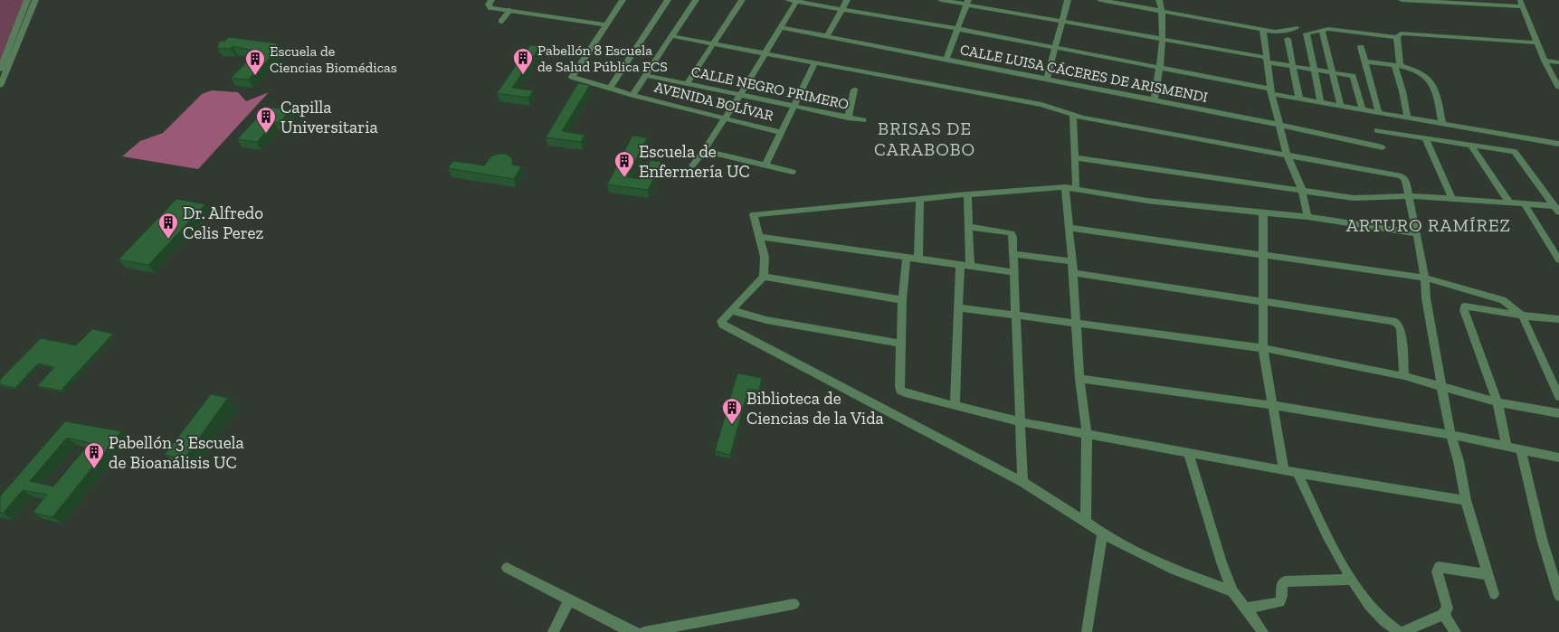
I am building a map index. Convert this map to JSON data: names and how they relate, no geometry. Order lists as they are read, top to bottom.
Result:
{
  "streets": {
    "street": ["CALLE LUISA CÁCERES DE ARISMENDI", "CALLE NEGRO PRIMERO", "AVENIDA BOLÍVAR"]
  },
  "districts": ["BRISAS DE CARABOBO", "ARTURO RAMÍREZ"],
  "places": {
    "building": [
      "Pabellón 8 Escuela de Salud Pública FCS",
      "Escuela de Ciencias Biomédicas",
      "Capilla Universitaria",
      "Escuela de Enfermería UC",
      "Dr. Alfredo Celis Perez",
      "Biblioteca de Ciencias de la Vida",
      "Pabellón 3 Escuela de Bioanálisis UC"
    ]
  }
}
